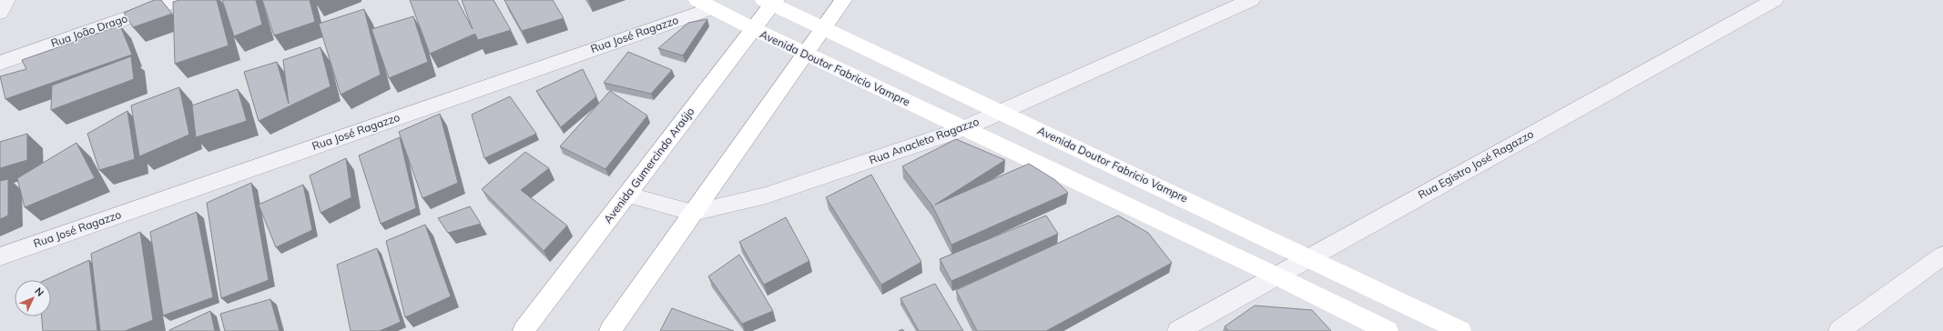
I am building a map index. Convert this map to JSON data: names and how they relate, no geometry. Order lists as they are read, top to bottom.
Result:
{
  "streets": {
    "main road": ["Avenida Doutor Fabricio Vampre", "Avenida Gumercindo Araújo"],
    "street": [
      "Rua João Drago",
      "Rua José Ragazzo",
      "Rua Anacleto Ragazzo",
      "Rua Egistro José Ragazzo"
    ]
  },
  "crossings": [
    ["Rua José Ragazzo", "Avenida Doutor Fabricio Vampre"],
    ["Avenida Doutor Fabricio Vampre", "Rua Anacleto Ragazzo"],
    ["Avenida Doutor Fabricio Vampre", "Rua Egistro José Ragazzo"],
    ["Avenida Doutor Fabricio Vampre", "Avenida Gumercindo Araújo"],
    ["Rua Anacleto Ragazzo", "Avenida Gumercindo Araújo"]
  ],
  "north": "top right"
}
